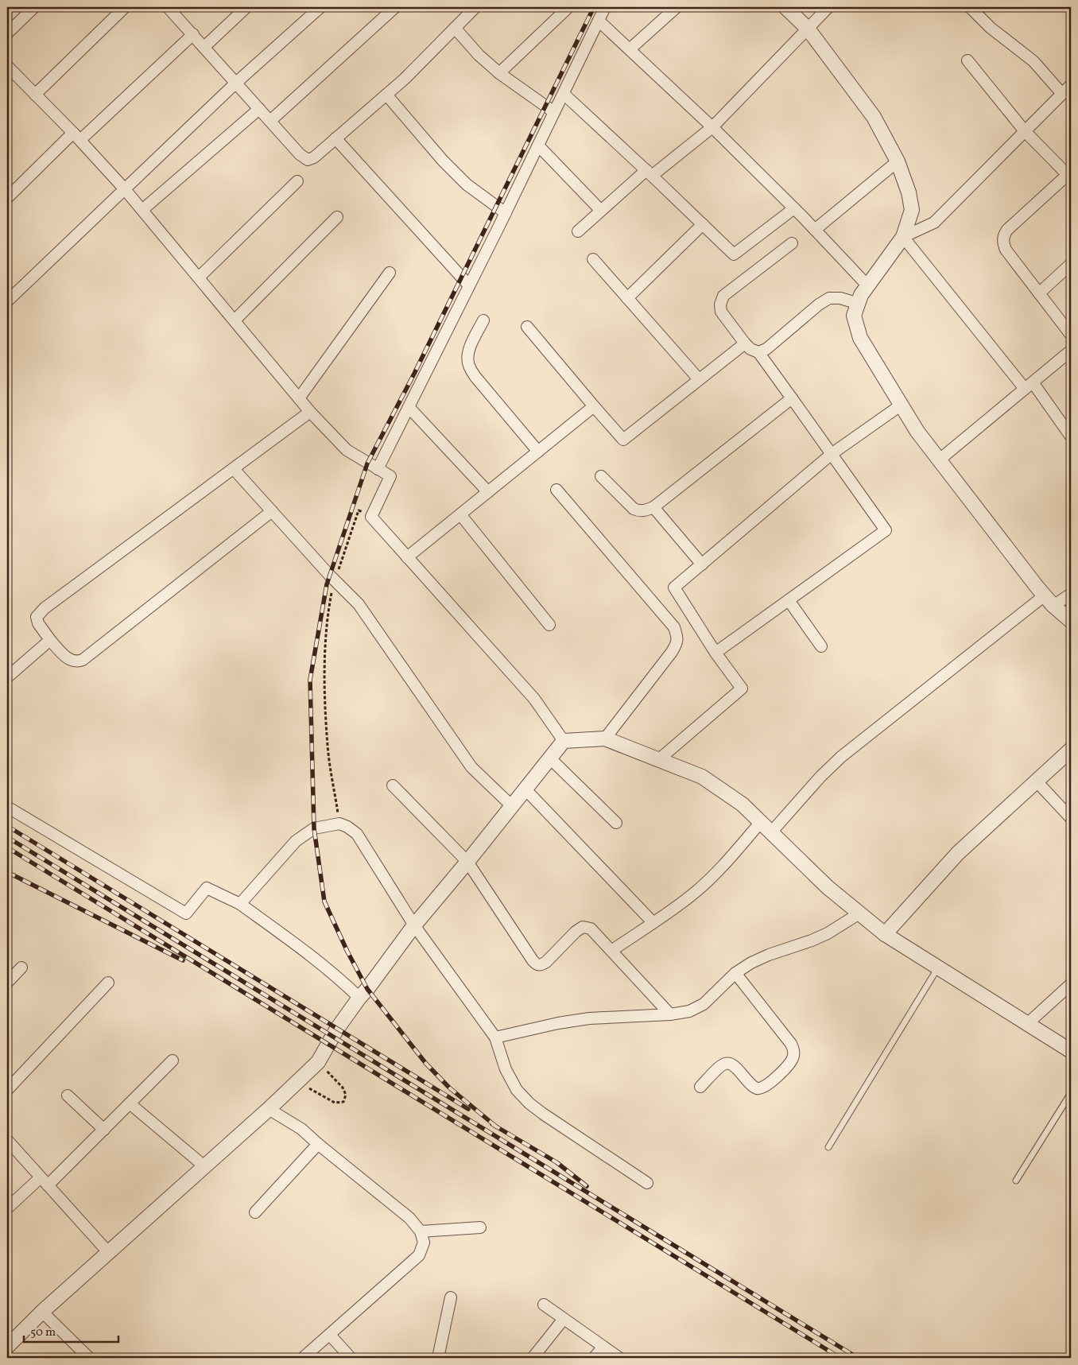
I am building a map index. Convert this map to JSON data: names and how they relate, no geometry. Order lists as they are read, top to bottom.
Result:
{
  "scale_bar": "50 m"
}
